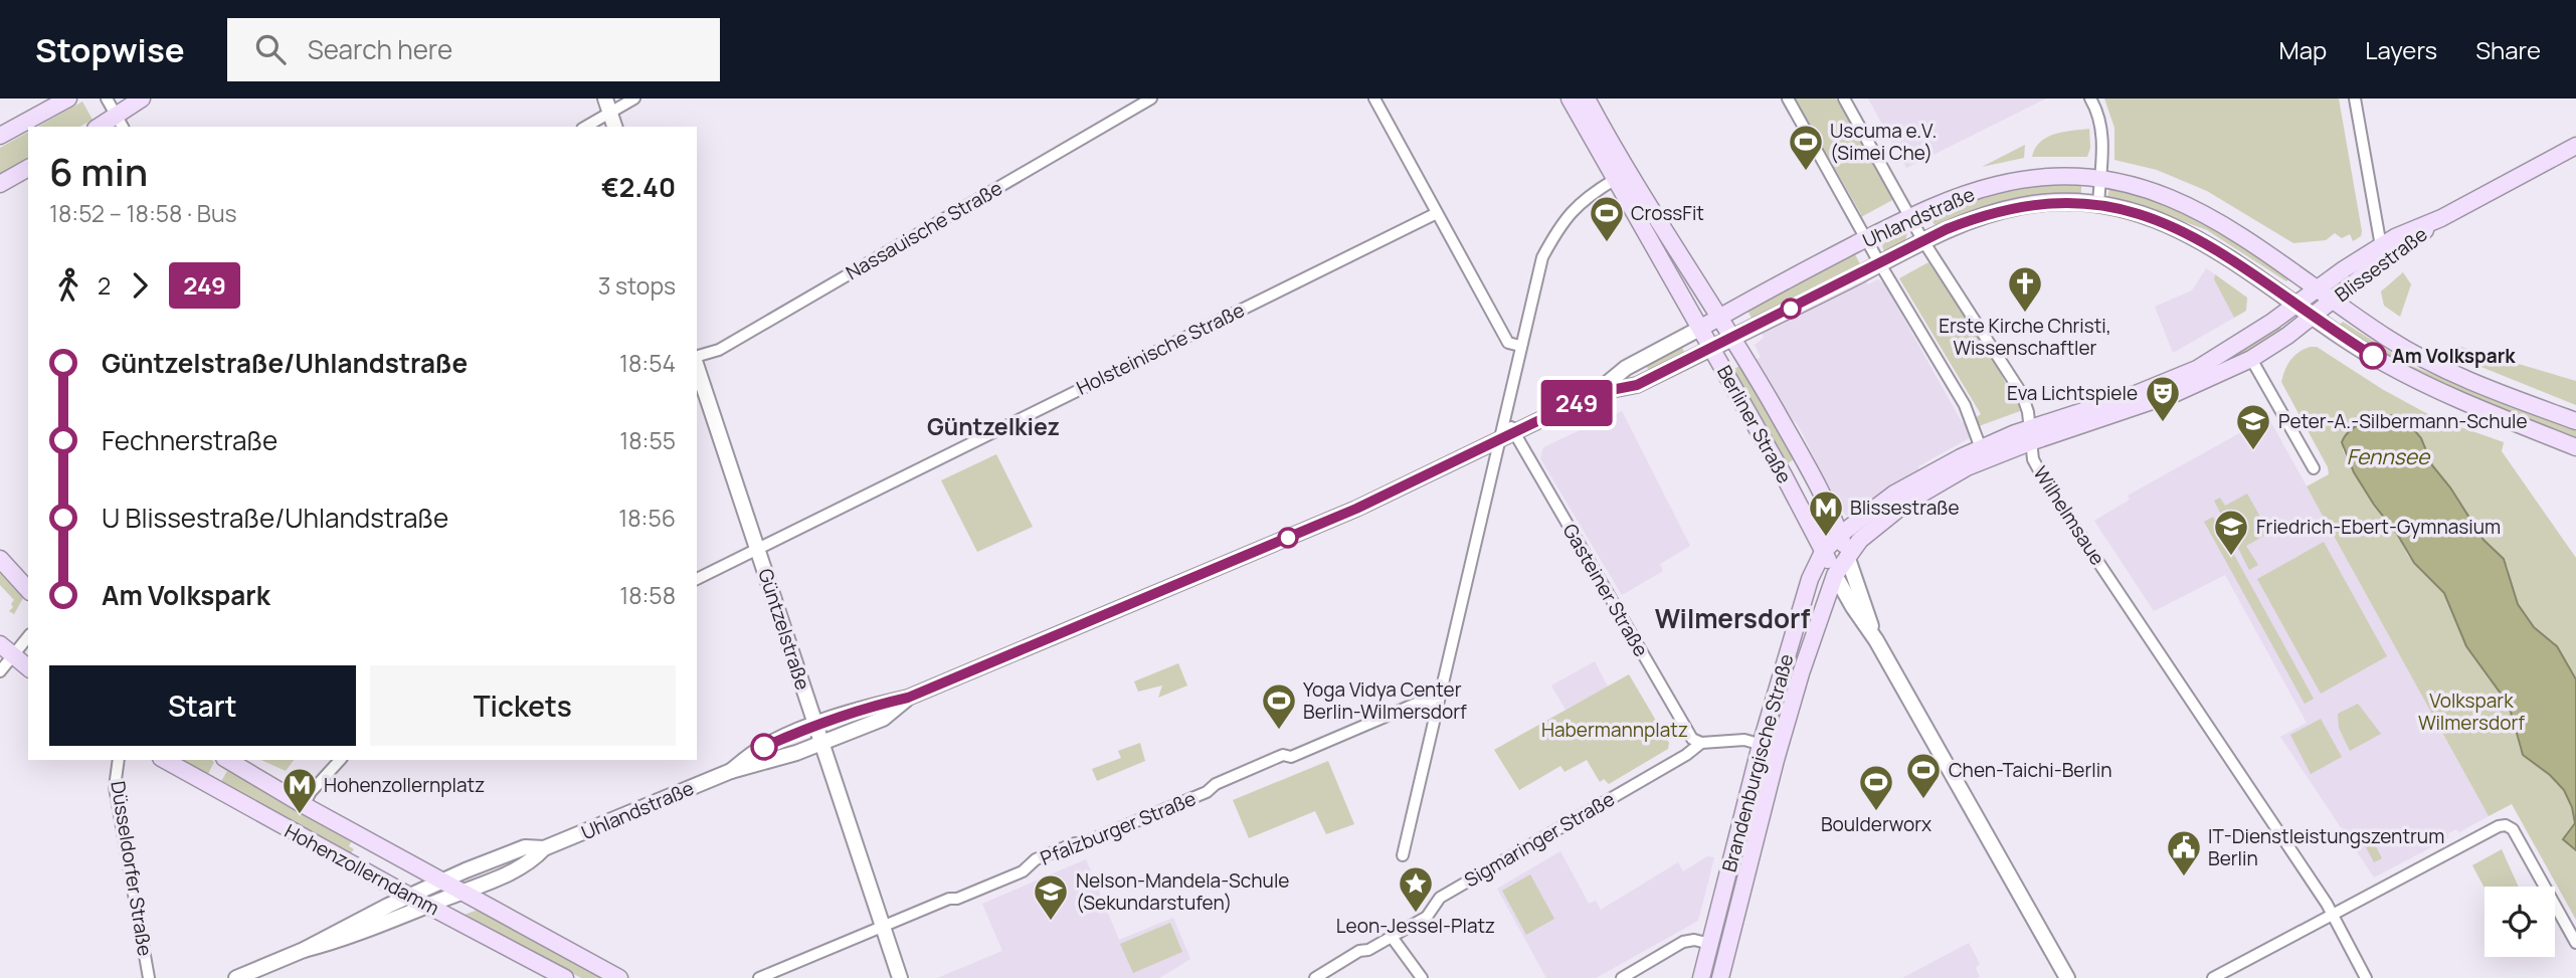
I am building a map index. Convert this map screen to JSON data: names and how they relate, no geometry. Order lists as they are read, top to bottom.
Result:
{
  "streets": {
    "main road": [
      "Uhlandstraße",
      "Blissestraße",
      "Berliner Straße",
      "Brandenburgische Straße",
      "Hohenzollerndamm"
    ],
    "street": [
      "Nassauische Straße",
      "Holsteinische Straße",
      "Wilhelmsaue",
      "Gasteiner Straße",
      "Güntzelstraße",
      "Pfalzburger Straße",
      "Sigmaringer Straße",
      "Düsseldorfer Straße"
    ]
  },
  "crossings": [
    ["Uhlandstraße", "Blissestraße"],
    ["Uhlandstraße", "Berliner Straße"],
    ["Uhlandstraße", "Wilhelmsaue"],
    ["Uhlandstraße", "Gasteiner Straße"],
    ["Uhlandstraße", "Güntzelstraße"],
    ["Uhlandstraße", "Hohenzollerndamm"],
    ["Blissestraße", "Berliner Straße"],
    ["Blissestraße", "Wilhelmsaue"],
    ["Blissestraße", "Brandenburgische Straße"],
    ["Holsteinische Straße", "Güntzelstraße"],
    ["Berliner Straße", "Brandenburgische Straße"],
    ["Gasteiner Straße", "Sigmaringer Straße"],
    ["Güntzelstraße", "Pfalzburger Straße"]
  ],
  "districts": ["Güntzelkiez", "Wilmersdorf"],
  "water": ["Fennsee"],
  "parks": ["Volkspark Wilmersdorf", "Habermannplatz"],
  "places": {
    "sports": [
      "Uscuma e.V. (Simei Che)",
      "CrossFit",
      "Yoga Vidya Center Berlin-Wilmersdorf",
      "Chen-Taichi-Berlin",
      "Boulderworx"
    ],
    "church": ["Erste Kirche Christi, Wissenschaftler"],
    "other": ["Am Volkspark"],
    "theatre": ["Eva Lichtspiele"],
    "school or university": ["Peter-A.-Silbermann-Schule", "Friedrich-Ebert-Gymnasium", "Nelson-Mandela-Schule (Sekundarstufen)"],
    "metro station": ["Blissestraße", "Hohenzollernplatz"],
    "public building": ["IT-Dienstleistungszentrum Berlin"],
    "place": ["Leon-Jessel-Platz"]
  },
  "lines": ["bus line 249"],
  "page": {
    "header": "Stopwise",
    "search": "Search here",
    "nav": ["Map", "Layers", "Share"],
    "on_map": "249",
    "heading": ["6 min", "18:52 – 18:58 · Bus", "€2.40"],
    "legs": ["2", "249", "3 stops"],
    "list": [
      {
        "name": "Güntzelstraße/Uhlandstraße",
        "value": "18:54"
      },
      {
        "name": "Fechnerstraße",
        "value": "18:55"
      },
      {
        "name": "U Blissestraße/Uhlandstraße",
        "value": "18:56"
      },
      {
        "name": "Am Volkspark",
        "value": "18:58"
      }
    ],
    "buttons": ["Start", "Tickets"]
  }
}
